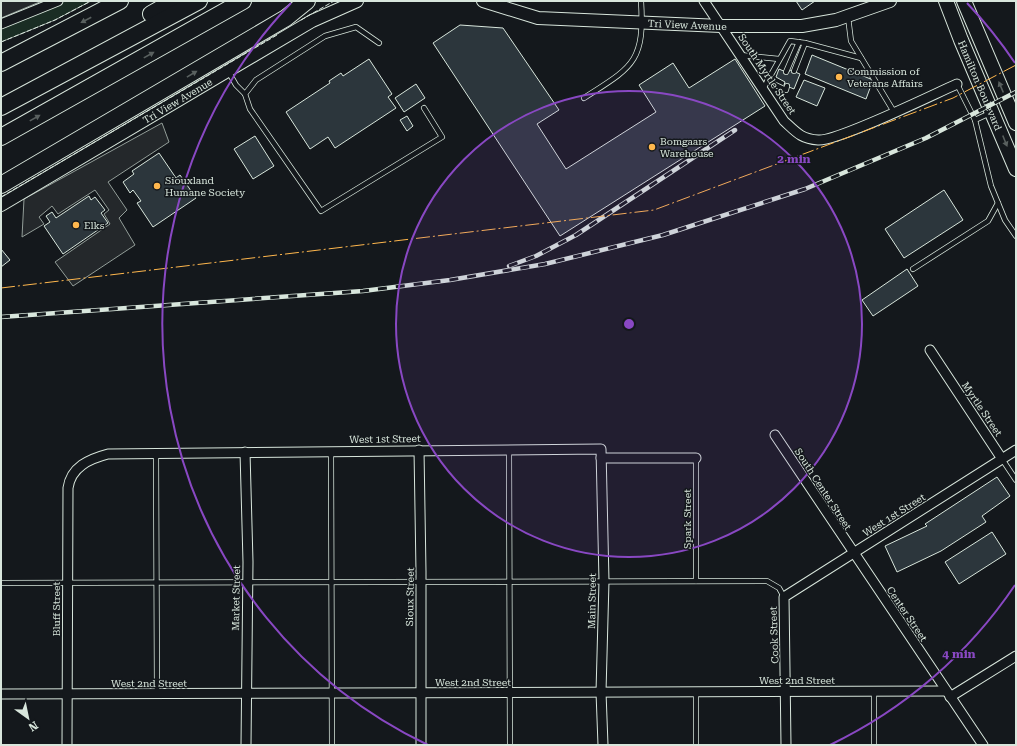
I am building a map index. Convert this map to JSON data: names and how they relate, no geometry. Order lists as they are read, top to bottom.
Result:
{
  "streets": {
    "main road": ["Hamilton Boulevard"],
    "street": [
      "Tri View Avenue",
      "South Myrtle Street",
      "Myrtle Street",
      "West 1st Street",
      "South Center Street",
      "Sioux Street",
      "Market Street",
      "Main Street",
      "Bluff Street",
      "Center Street",
      "Cook Street",
      "West 2nd Street"
    ],
    "lane": ["Spark Street"]
  },
  "crossings": [
    ["Tri View Avenue", "South Myrtle Street"],
    ["Myrtle Street", "West 1st Street"],
    ["West 1st Street", "South Center Street"],
    ["West 1st Street", "Sioux Street"],
    ["West 1st Street", "Market Street"],
    ["West 1st Street", "Main Street"],
    ["West 1st Street", "Bluff Street"],
    ["West 1st Street", "Center Street"],
    ["West 1st Street", "Cook Street"],
    ["South Center Street", "Center Street"],
    ["Sioux Street", "West 2nd Street"],
    ["Market Street", "West 2nd Street"],
    ["Main Street", "West 2nd Street"],
    ["Bluff Street", "West 2nd Street"],
    ["Center Street", "West 2nd Street"],
    ["Cook Street", "West 2nd Street"]
  ],
  "places": [
    "Commission of Veterans Affairs",
    "Bomgaars Warehouse",
    "Siouxland Humane Society",
    "Elks"
  ],
  "north": "bottom right",
  "rings": ["2 min", "4 min"]
}
